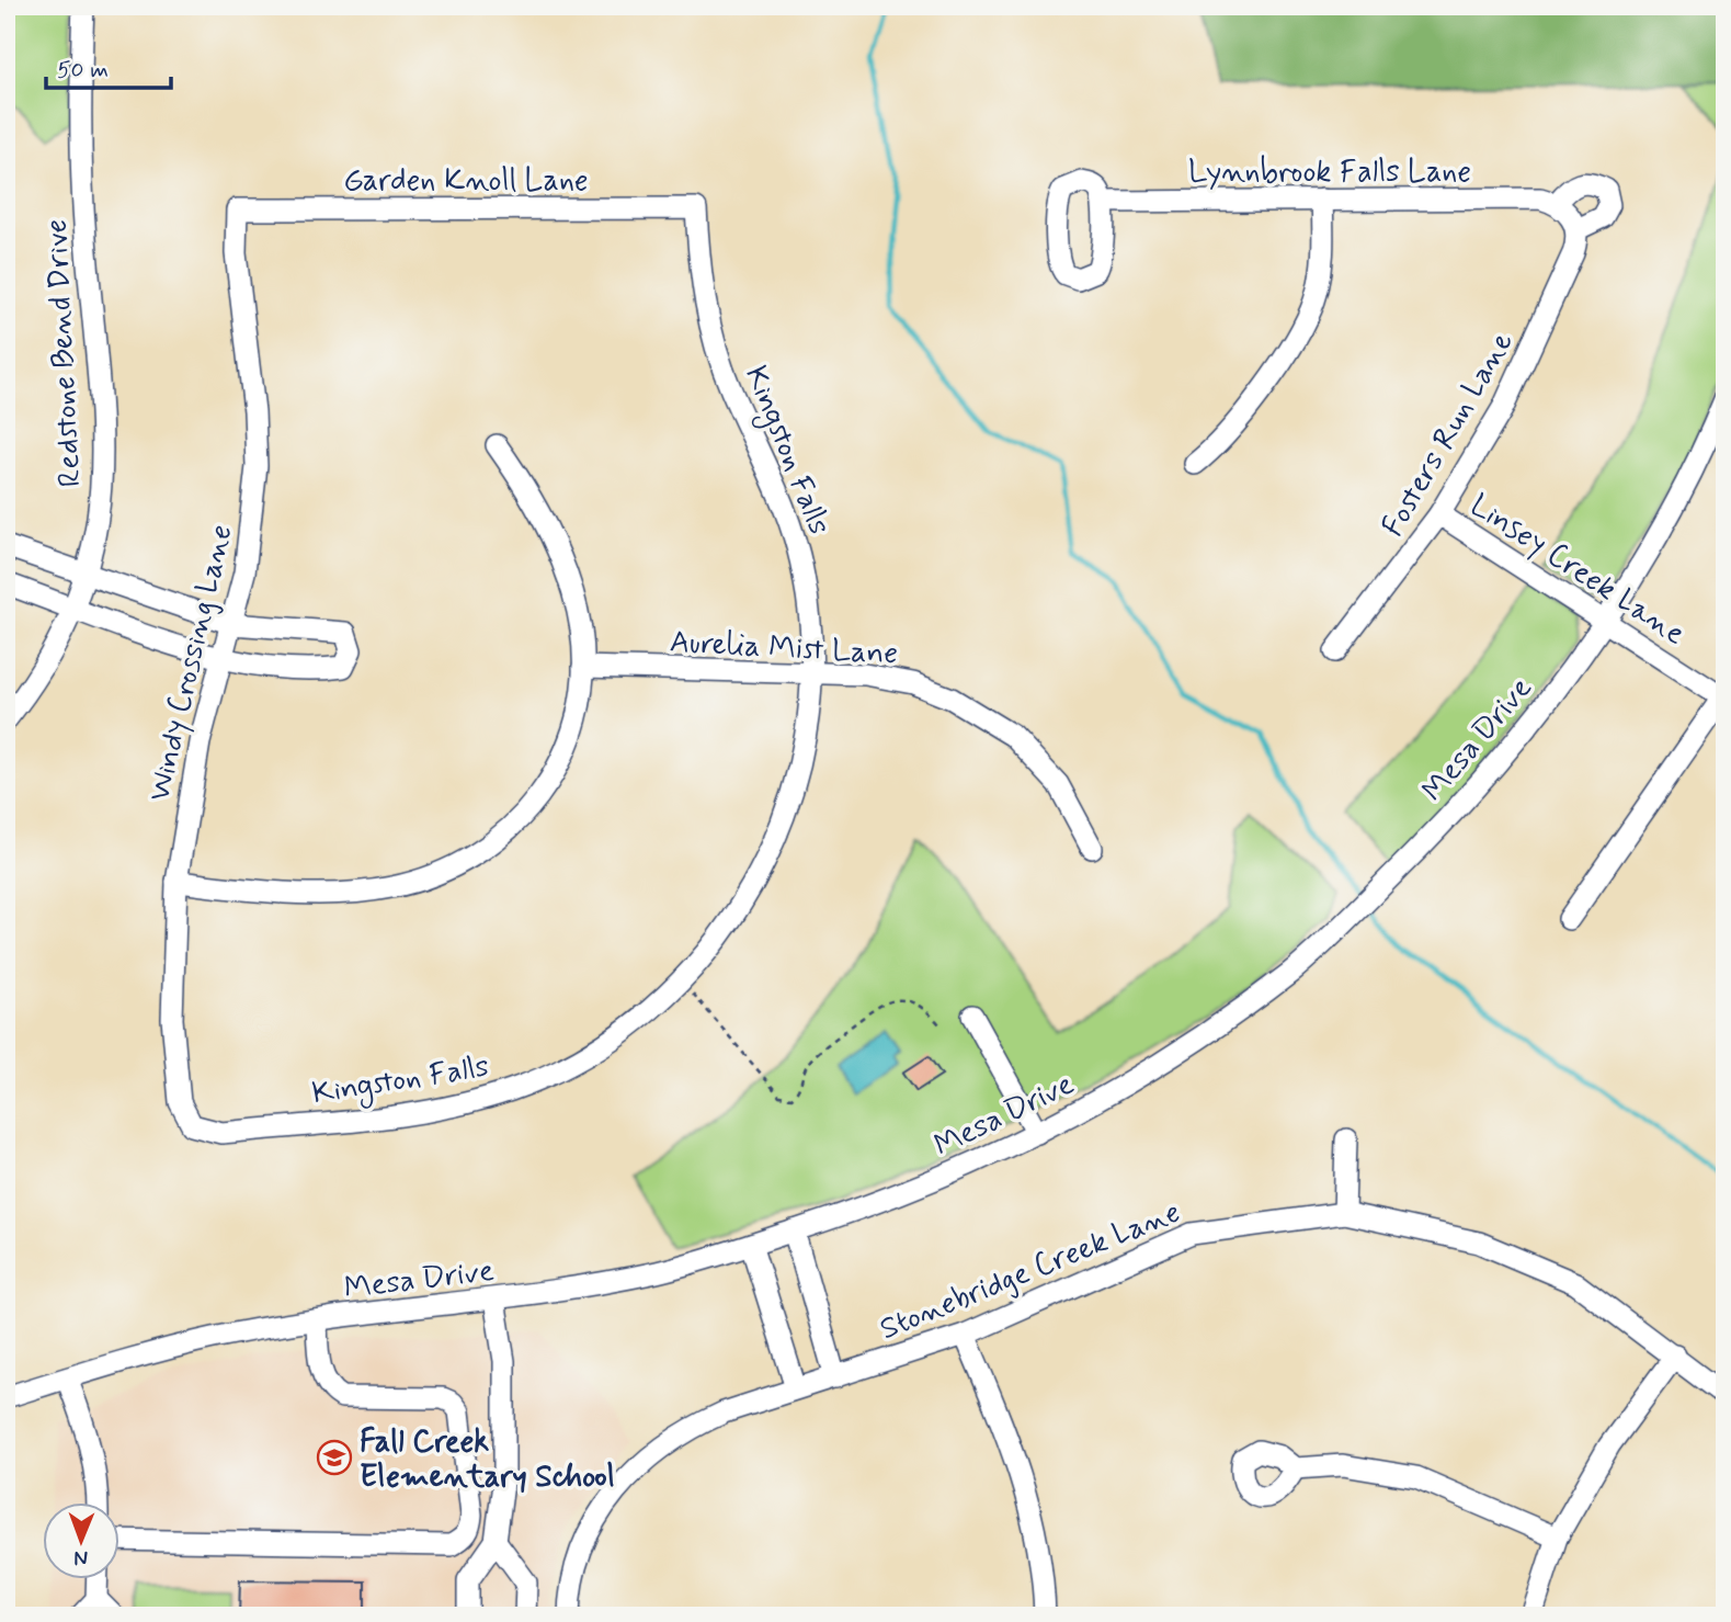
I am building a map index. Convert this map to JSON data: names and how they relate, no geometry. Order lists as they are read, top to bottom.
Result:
{
  "streets": {
    "street": [
      "Lynnbrook Falls Lane",
      "Garden Knoll Lane",
      "Redstone Bend Drive",
      "Fosters Run Lane",
      "Kingston Falls",
      "Linsey Creek Lane",
      "Aurelia Mist Lane",
      "Windy Crossing Lane",
      "Mesa Drive",
      "Stonebridge Creek Lane"
    ]
  },
  "crossings": [
    ["Lynnbrook Falls Lane", "Fosters Run Lane"],
    ["Garden Knoll Lane", "Kingston Falls"],
    ["Garden Knoll Lane", "Windy Crossing Lane"],
    ["Fosters Run Lane", "Linsey Creek Lane"],
    ["Kingston Falls", "Aurelia Mist Lane"],
    ["Kingston Falls", "Windy Crossing Lane"],
    ["Linsey Creek Lane", "Mesa Drive"]
  ],
  "places": {
    "school or university": ["Fall Creek Elementary School"]
  },
  "scale_bar": "50 m",
  "north": "bottom"
}
